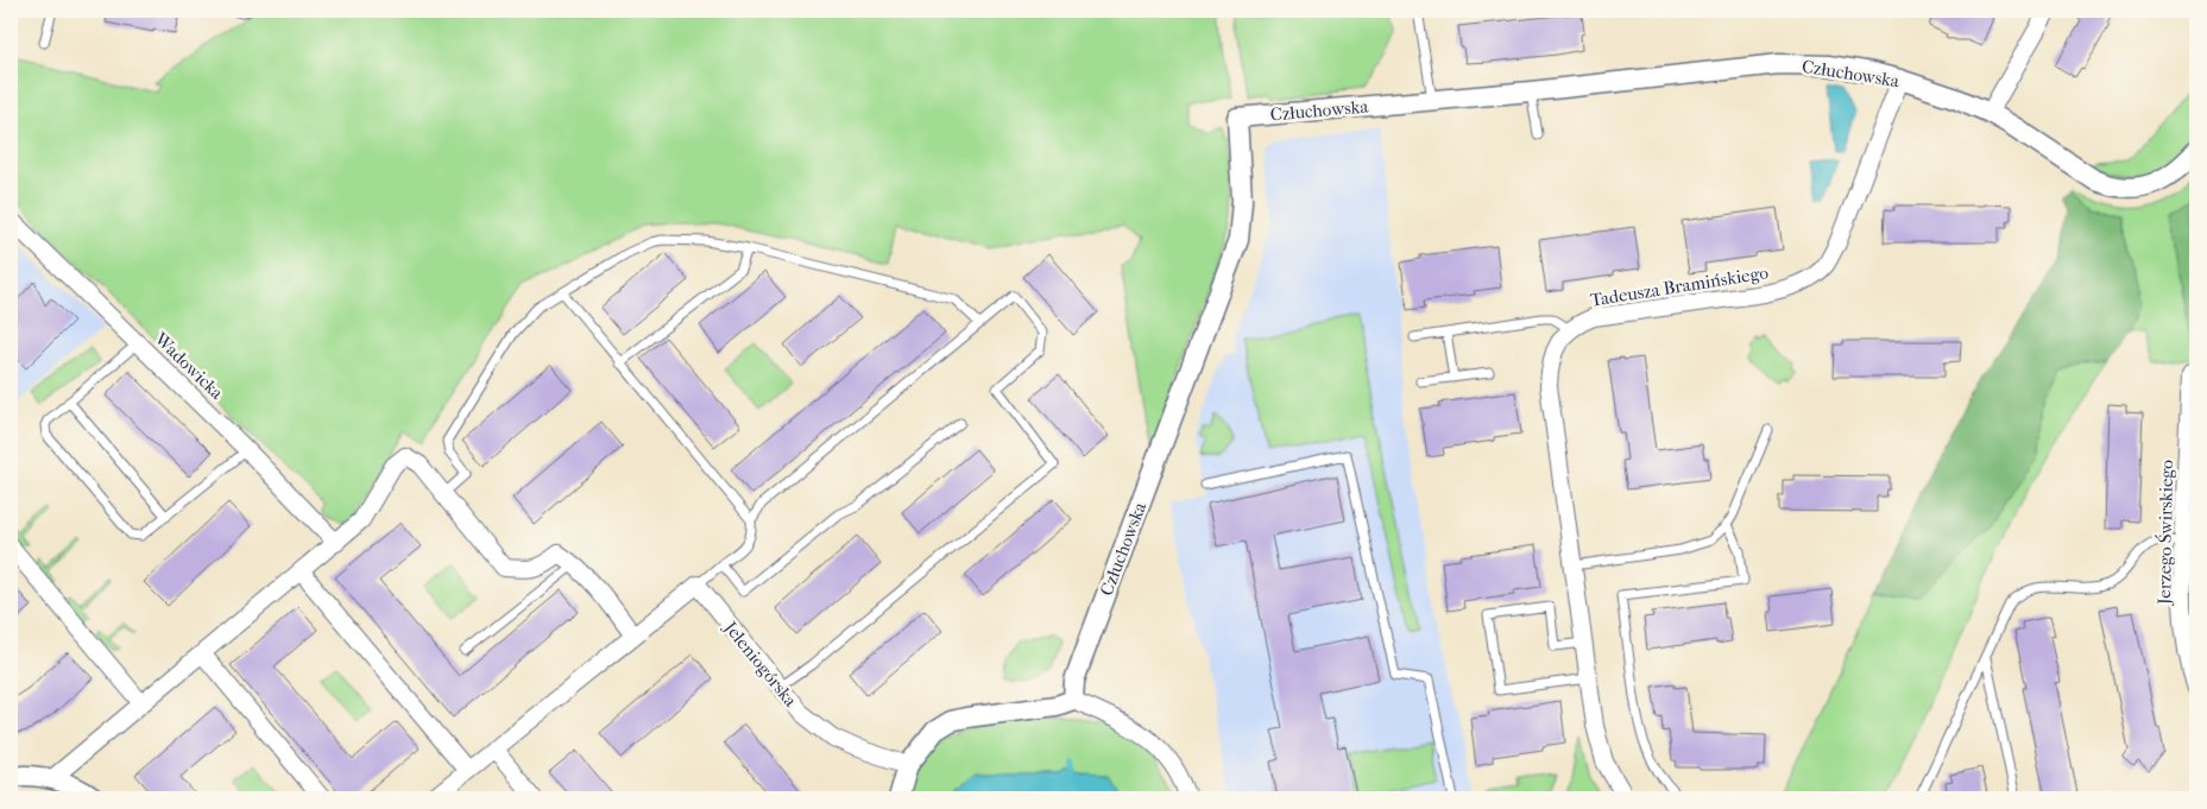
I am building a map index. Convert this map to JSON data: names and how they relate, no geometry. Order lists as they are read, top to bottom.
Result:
{
  "streets": {
    "street": [
      "Człuchowska",
      "Tadeusza Bramińskiego",
      "Wadowicka",
      "Jerzego Świrskiego",
      "Jeleniogórska"
    ]
  },
  "crossings": [
    ["Człuchowska", "Tadeusza Bramińskiego"]
  ]
}
